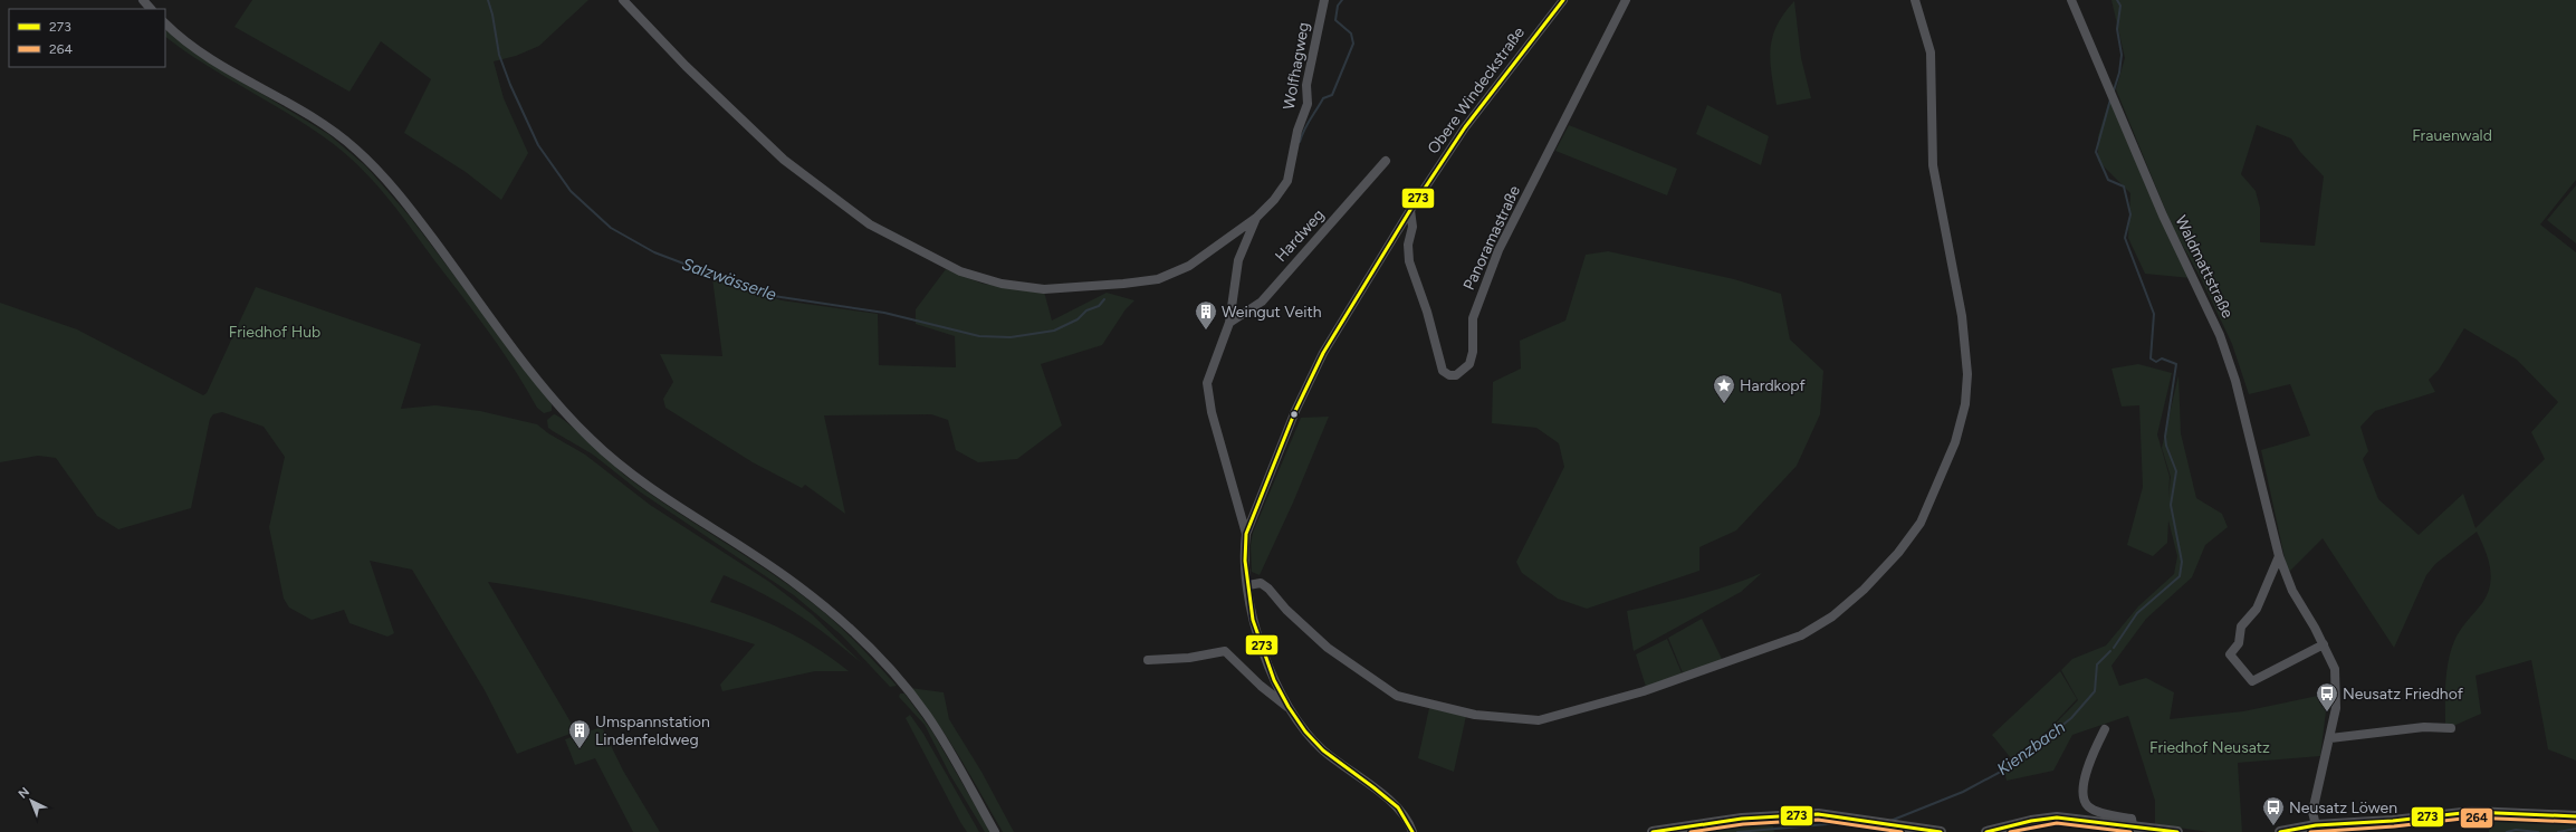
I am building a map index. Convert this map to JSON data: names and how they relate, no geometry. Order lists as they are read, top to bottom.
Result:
{
  "streets": {
    "street": [
      "Wolfhagweg",
      "Obere Windeckstraße",
      "Hardweg",
      "Panoramastraße",
      "Waldmattstraße"
    ]
  },
  "crossings": [
    ["Wolfhagweg", "Obere Windeckstraße"],
    ["Wolfhagweg", "Hardweg"],
    ["Obere Windeckstraße", "Panoramastraße"]
  ],
  "water": ["Salzwässerle", "Kienzbach"],
  "parks": ["Frauenwald", "Friedhof Hub", "Friedhof Neusatz"],
  "places": {
    "building": ["Weingut Veith", "Umspannstation Lindenfeldweg"],
    "place": ["Hardkopf"],
    "bus stop": ["Neusatz Friedhof", "Neusatz Löwen"]
  },
  "lines": ["transit line 273", "transit line 264"],
  "legend": ["273", "264"],
  "north": "top left"
}
